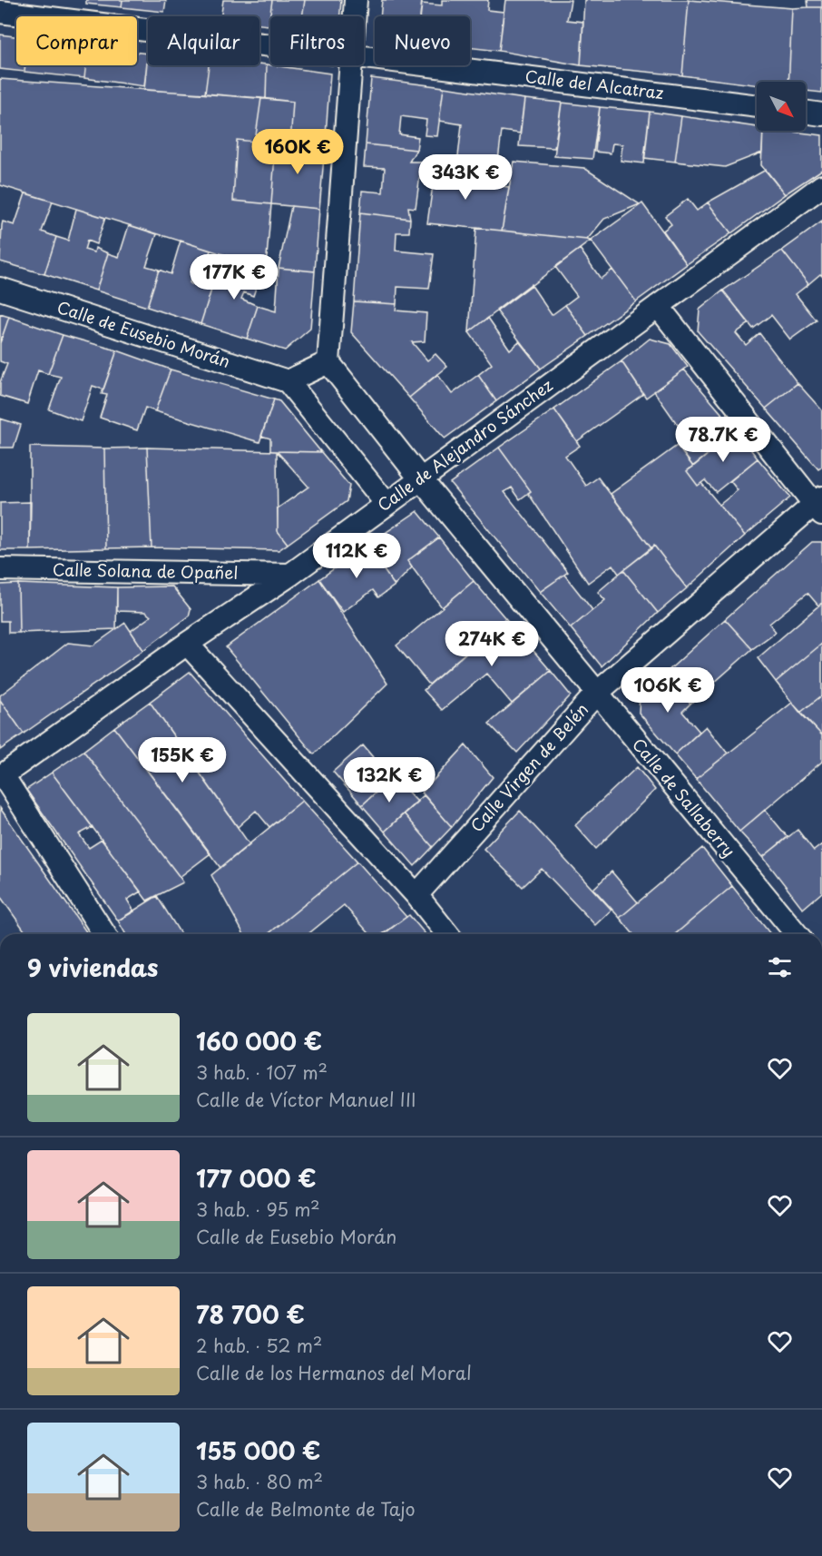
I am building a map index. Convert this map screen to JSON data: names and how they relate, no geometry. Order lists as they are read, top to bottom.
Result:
{
  "streets": {
    "street": [
      "Calle del Alcatraz",
      "Calle de Eusebio Morán",
      "Calle de Alejandro Sánchez",
      "Calle Solana de Opañel",
      "Calle Virgen de Belén",
      "Calle de Sallaberry"
    ]
  },
  "crossings": [
    ["Calle de Alejandro Sánchez", "Calle Solana de Opañel"],
    ["Calle de Alejandro Sánchez", "Calle de Sallaberry"],
    ["Calle Virgen de Belén", "Calle de Sallaberry"]
  ],
  "north": "bottom right",
  "page": {
    "chip": [
      "Comprar",
      "Alquilar",
      "Filtros",
      "Nuevo"
    ],
    "price": [
      "160K €",
      "343K €",
      "177K €",
      "78.7K €",
      "112K €",
      "274K €",
      "106K €",
      "155K €",
      "132K €"
    ],
    "heading": "9 viviendas",
    "list": [
      {
        "name": "160 000 €",
        "note": "3 hab. · 107 m² · Calle de Víctor Manuel III"
      },
      {
        "name": "177 000 €",
        "note": "3 hab. · 95 m² · Calle de Eusebio Morán"
      },
      {
        "name": "78 700 €",
        "note": "2 hab. · 52 m² · Calle de los Hermanos del Moral"
      },
      {
        "name": "155 000 €",
        "note": "3 hab. · 80 m² · Calle de Belmonte de Tajo"
      }
    ]
  }
}
